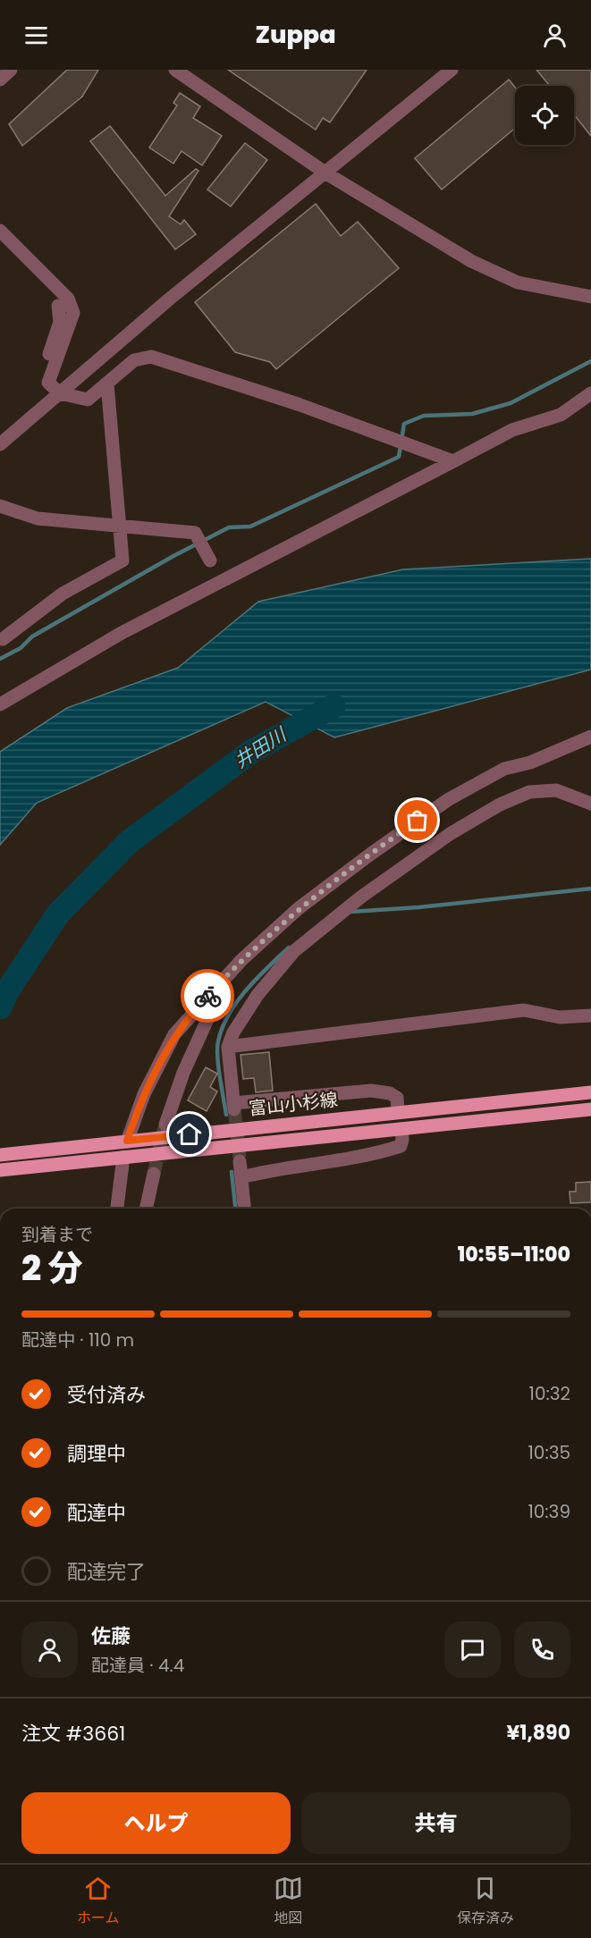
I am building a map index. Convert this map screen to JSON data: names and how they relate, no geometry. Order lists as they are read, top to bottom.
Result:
{
  "streets": {
    "main road": ["富山小杉線"]
  },
  "water": ["井田川"],
  "page": {
    "header": "Zuppa",
    "heading": ["2 分", "到着まで", "10:55–11:00"],
    "panel": [
      "佐藤",
      "配達員 · 4.4",
      "注文 #3661",
      "¥1,890"
    ],
    "bar": "配達中 · 110 m",
    "list": [
      ["受付済み", "10:32"],
      ["調理中", "10:35"],
      ["配達中", "10:39"],
      "配達完了"
    ],
    "buttons": ["ヘルプ", "共有"],
    "tabs": ["ホーム", "地図", "保存済み"]
  }
}
